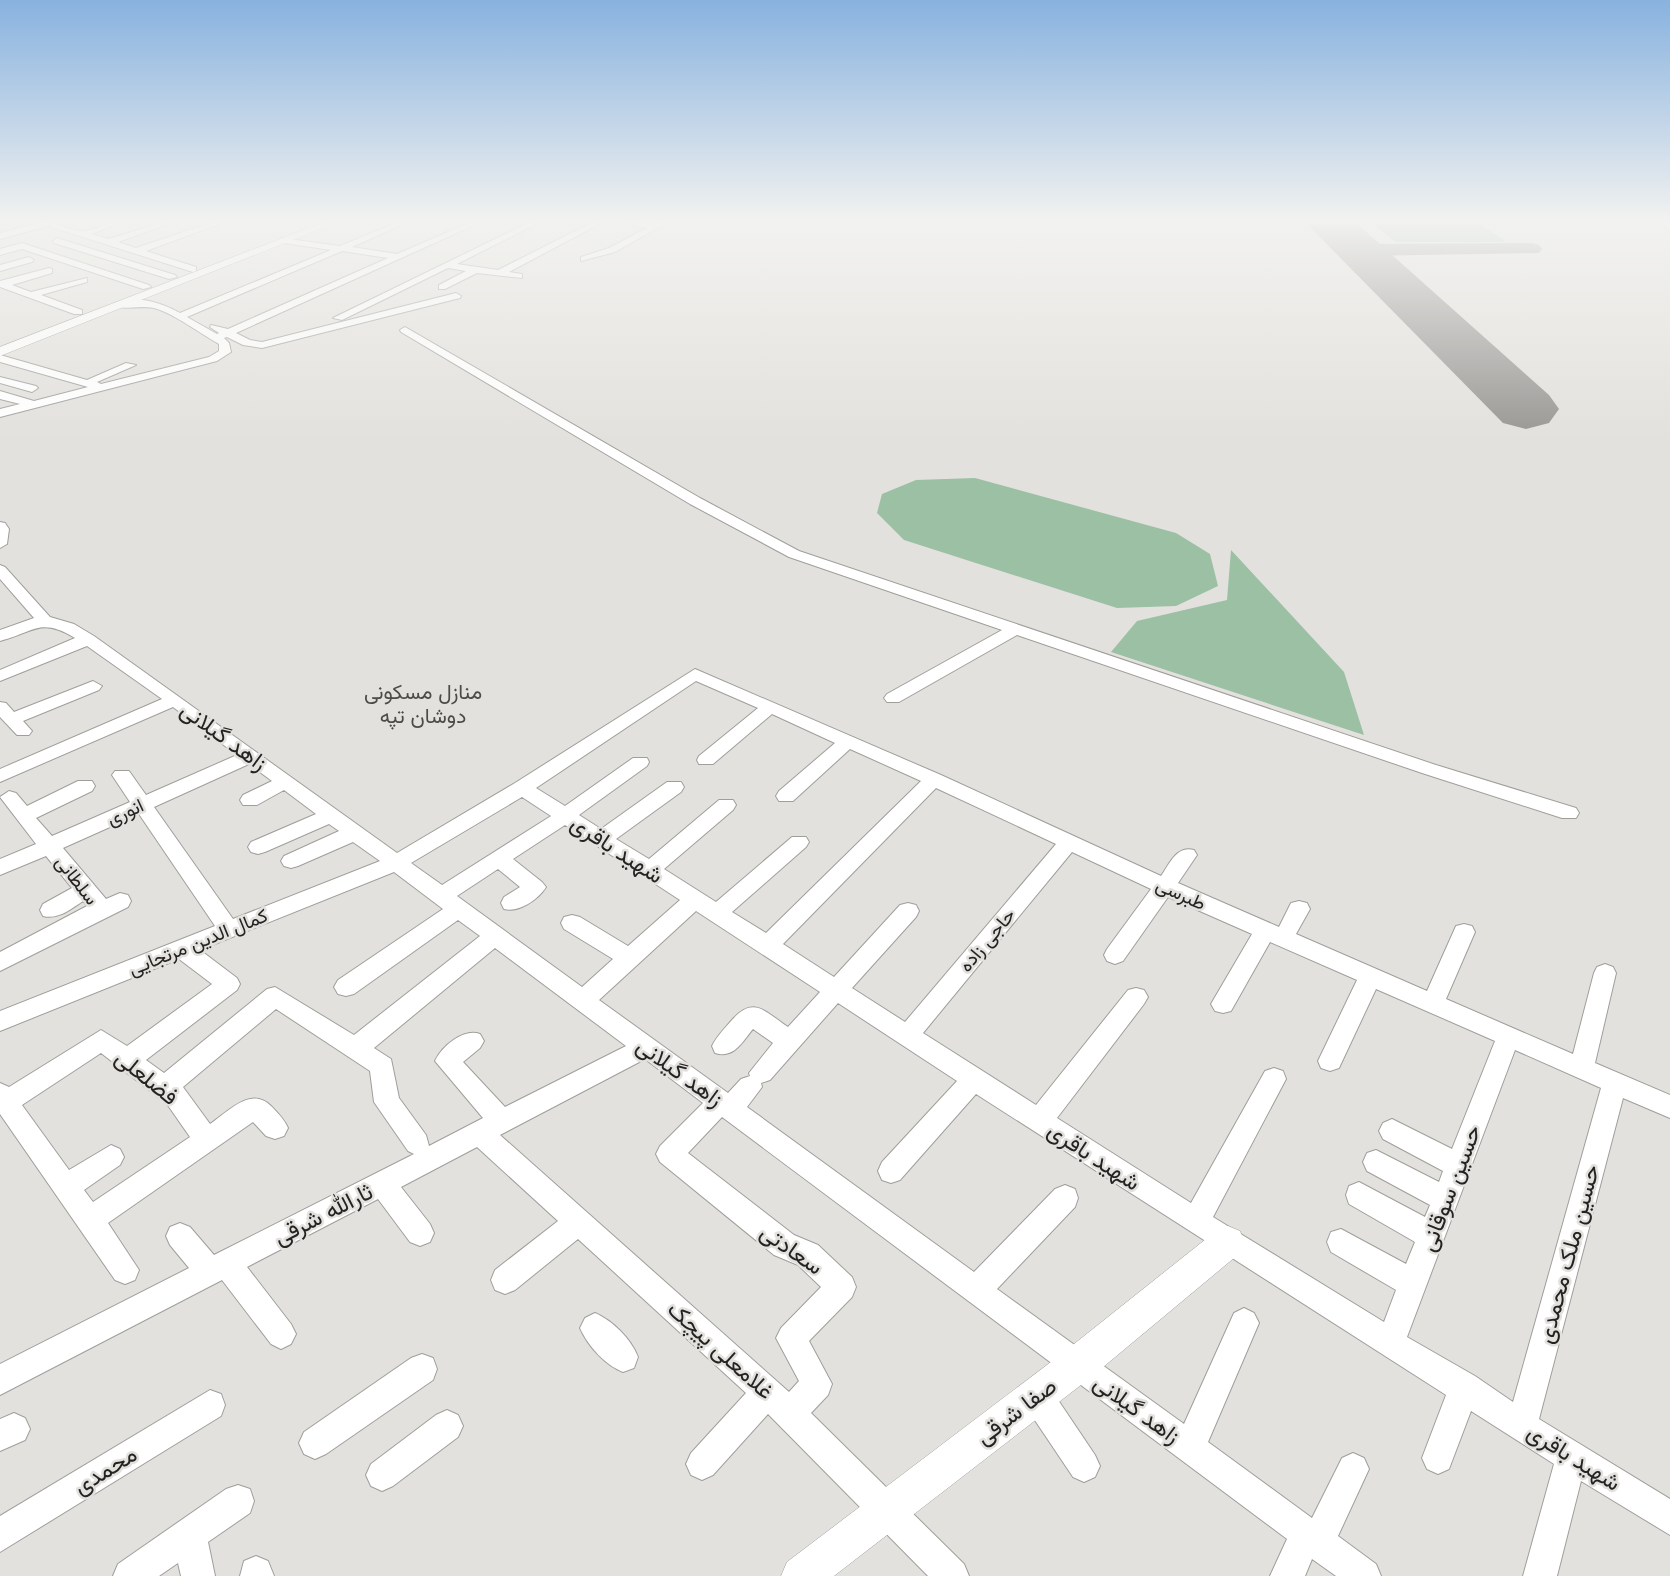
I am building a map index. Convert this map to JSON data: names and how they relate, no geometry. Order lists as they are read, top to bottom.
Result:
{
  "streets": {
    "main road": ["صفا شرقی"],
    "street": [
      "زاهد گیلانی",
      "انوری",
      "شهید باقری",
      "سلطانی",
      "طبرسی",
      "حاجی زاده",
      "کمال الدین مرتجایی",
      "فضلعلی",
      "حسین سوقانی",
      "ثارالله شرقی",
      "سعادتی",
      "حسین ملک محمدی",
      "غلامعلی پیچک",
      "محمدی"
    ]
  },
  "crossings": [
    ["زاهد گیلانی", "انوری"],
    ["زاهد گیلانی", "کمال الدین مرتجایی"],
    ["زاهد گیلانی", "ثارالله شرقی"],
    ["زاهد گیلانی", "سعادتی"],
    ["زاهد گیلانی", "صفا شرقی"],
    ["انوری", "سلطانی"],
    ["شهید باقری", "حاجی زاده"],
    ["شهید باقری", "کمال الدین مرتجایی"],
    ["شهید باقری", "حسین سوقانی"],
    ["شهید باقری", "حسین ملک محمدی"],
    ["شهید باقری", "صفا شرقی"],
    ["طبرسی", "حاجی زاده"],
    ["طبرسی", "کمال الدین مرتجایی"],
    ["طبرسی", "حسین سوقانی"],
    ["طبرسی", "حسین ملک محمدی"],
    ["ثارالله شرقی", "غلامعلی پیچک"],
    ["سعادتی", "غلامعلی پیچک"],
    ["غلامعلی پیچک", "صفا شرقی"]
  ],
  "districts": ["منازل مسکونی دوشان تپه"]
}
